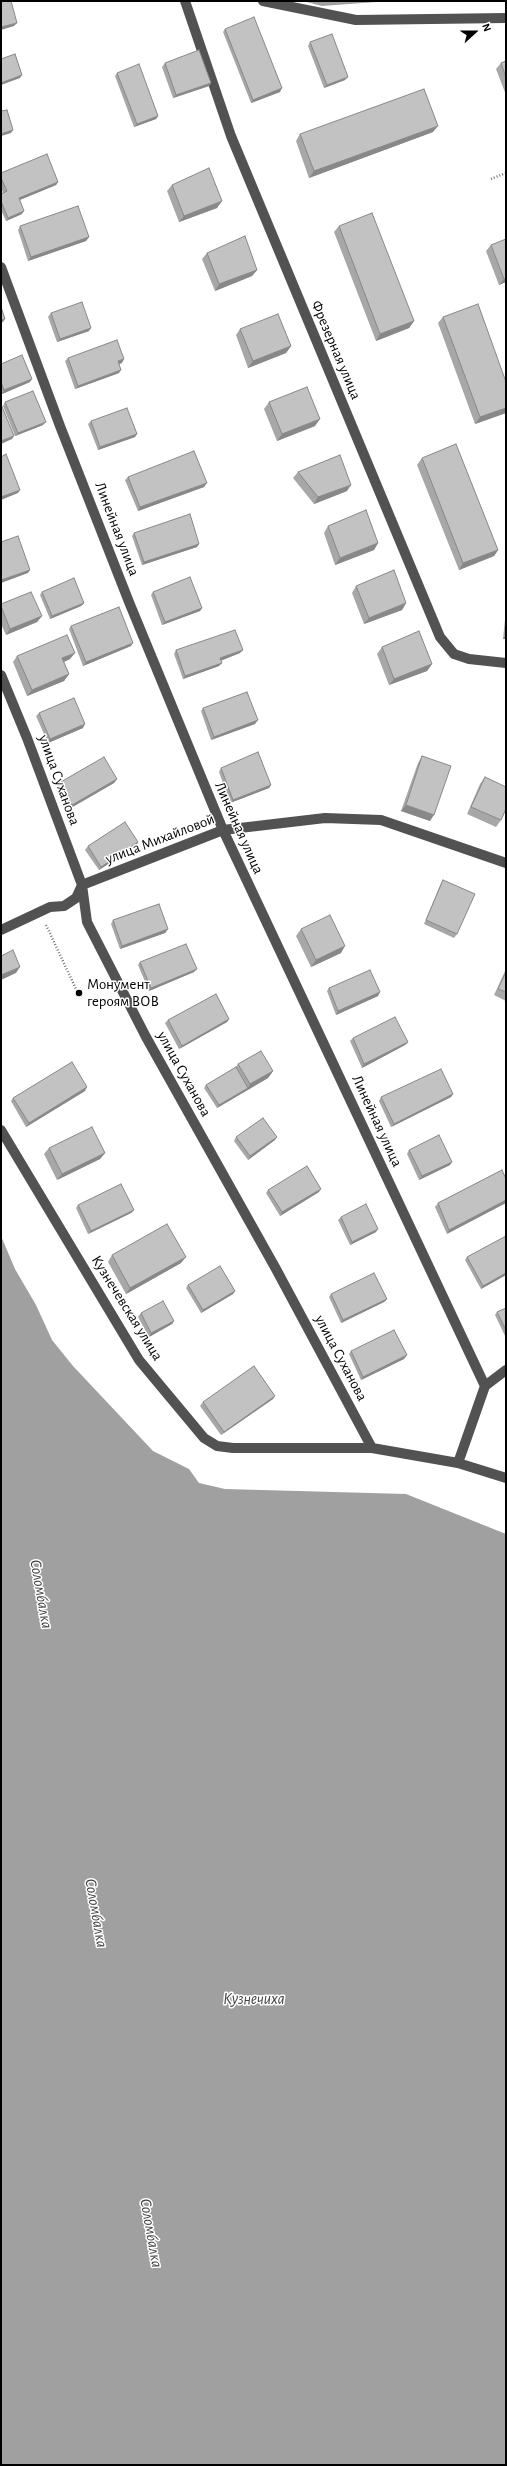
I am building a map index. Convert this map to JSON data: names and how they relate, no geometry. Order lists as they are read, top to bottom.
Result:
{
  "streets": {
    "street": [
      "Фрезерная улица",
      "Линейная улица",
      "улица Суханова",
      "улица Михайловой",
      "Кузнечевская улица"
    ]
  },
  "crossings": [
    ["Линейная улица", "улица Михайловой"],
    ["улица Суханова", "улица Михайловой"],
    ["улица Суханова", "Кузнечевская улица"]
  ],
  "water": ["Соломбалка", "Кузнечиха"],
  "places": ["Монумент героям ВОВ"],
  "north": "right"
}
